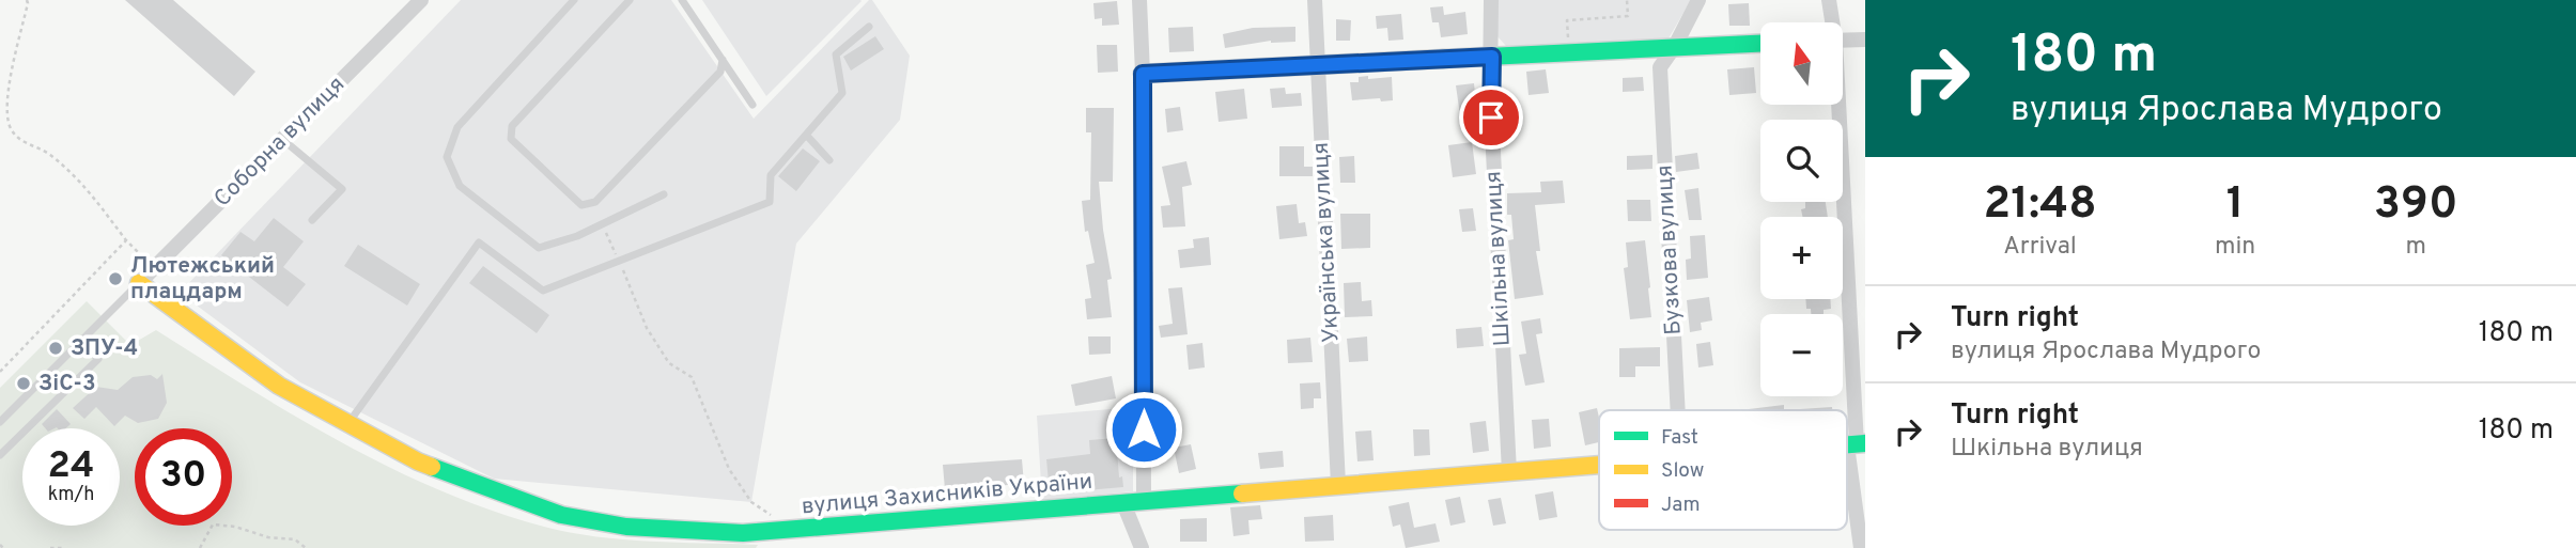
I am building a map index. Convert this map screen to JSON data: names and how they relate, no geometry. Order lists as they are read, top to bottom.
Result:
{
  "streets": {
    "street": [
      "Соборна вулиця",
      "Українська вулиця",
      "Бузкова вулиця",
      "Шкільна вулиця",
      "вулиця Захисників України"
    ]
  },
  "crossings": [
    ["Соборна вулиця", "вулиця Захисників України"]
  ],
  "places": ["Лютежський плацдарм", "ЗПУ-4", "ЗіС-3"],
  "legend": ["Fast", "Slow", "Jam"],
  "north": "top",
  "page": {
    "turn": ["180 m", "вулиця Ярослава Мудрого"],
    "map_buttons": ["+", "−"],
    "eta": [
      "21:48",
      "Arrival",
      "1",
      "min",
      "390",
      "m"
    ],
    "list": [
      {
        "name": "Turn right",
        "note": "вулиця Ярослава Мудрого",
        "value": "180 m"
      },
      {
        "name": "Turn right",
        "note": "Шкільна вулиця",
        "value": "180 m"
      }
    ],
    "speed": "24 km/h",
    "limit": "30"
  }
}
